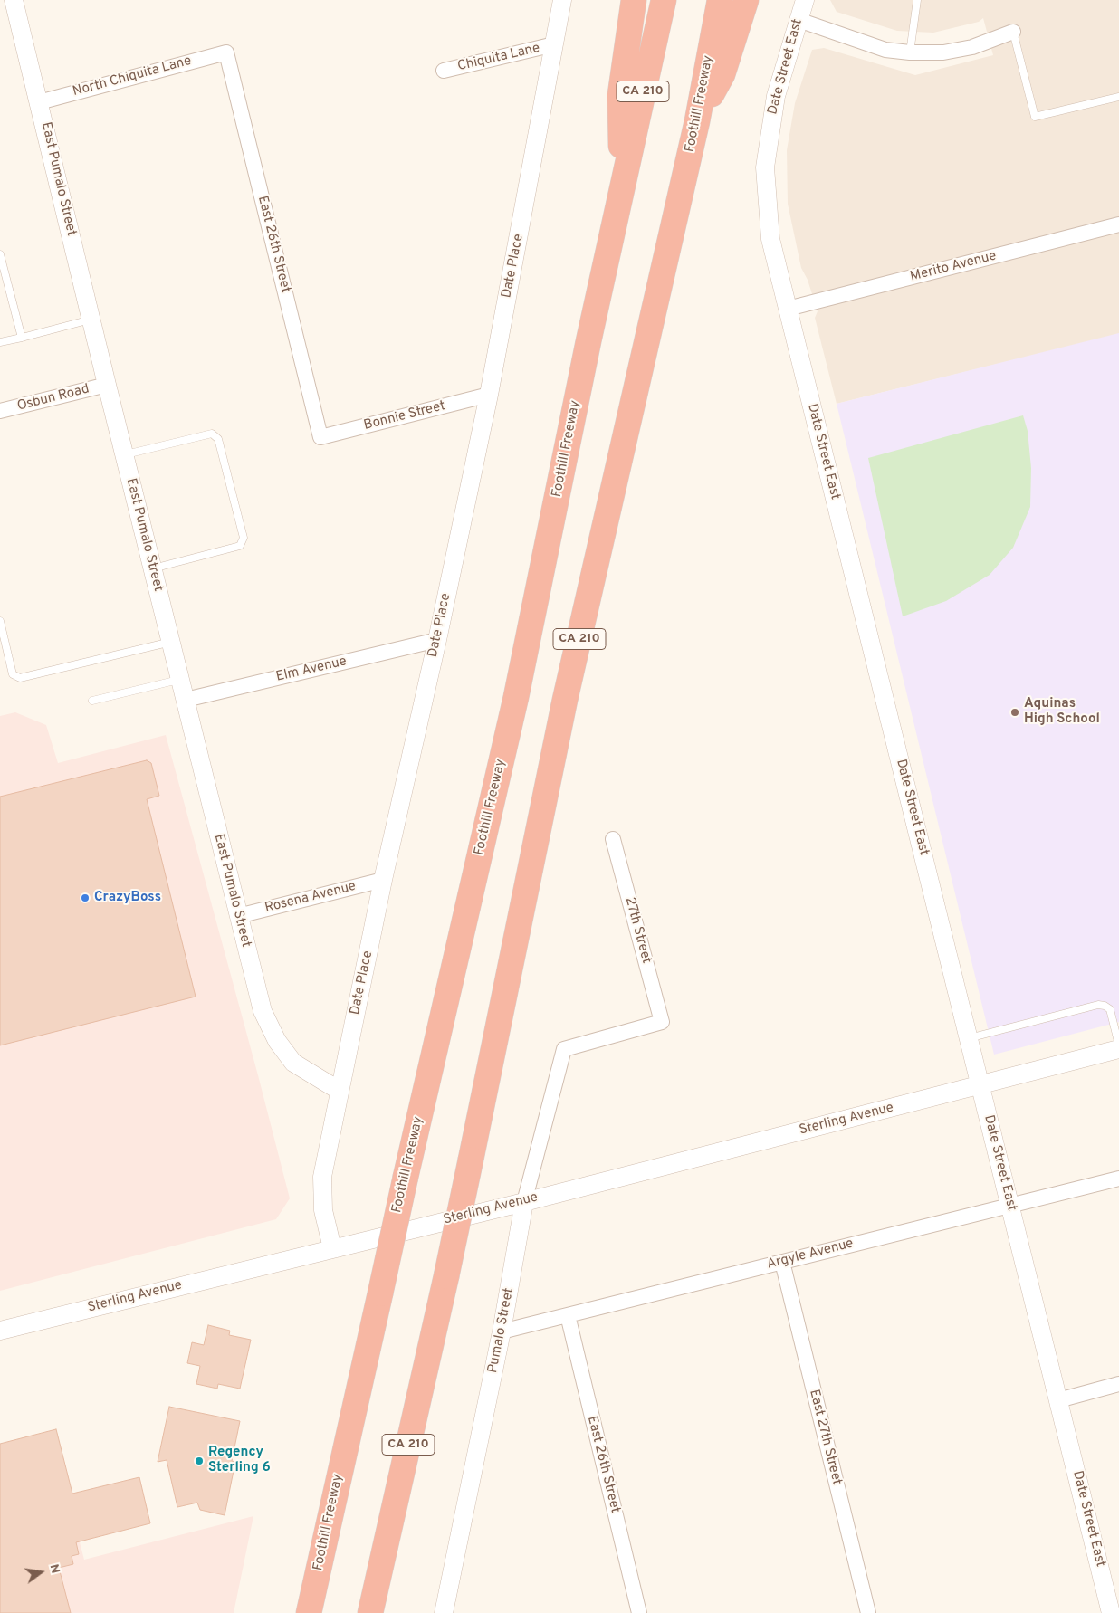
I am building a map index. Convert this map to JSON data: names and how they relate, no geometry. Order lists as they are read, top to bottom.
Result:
{
  "streets": {
    "highway": ["CA 210", "Foothill Freeway"],
    "street": [
      "Chiquita Lane",
      "Date Street East",
      "North Chiquita Lane",
      "East Pumalo Street",
      "East 26th Street",
      "Date Place",
      "Merito Avenue",
      "Osbun Road",
      "Bonnie Street",
      "Elm Avenue",
      "Rosena Avenue",
      "27th Street",
      "Sterling Avenue",
      "Argyle Avenue",
      "Pumalo Street",
      "East 27th Street"
    ]
  },
  "crossings": [
    ["Chiquita Lane", "Date Place"],
    ["Date Street East", "Merito Avenue"],
    ["Date Street East", "Sterling Avenue"],
    ["Date Street East", "Argyle Avenue"],
    ["North Chiquita Lane", "East Pumalo Street"],
    ["North Chiquita Lane", "East 26th Street"],
    ["East Pumalo Street", "Date Place"],
    ["East Pumalo Street", "Osbun Road"],
    ["East Pumalo Street", "Elm Avenue"],
    ["East Pumalo Street", "Rosena Avenue"],
    ["East 26th Street", "Bonnie Street"],
    ["East 26th Street", "Argyle Avenue"],
    ["Date Place", "Bonnie Street"],
    ["Date Place", "Elm Avenue"],
    ["Date Place", "Rosena Avenue"],
    ["Date Place", "Sterling Avenue"],
    ["27th Street", "Pumalo Street"],
    ["Sterling Avenue", "Pumalo Street"],
    ["Argyle Avenue", "Pumalo Street"],
    ["Argyle Avenue", "East 27th Street"]
  ],
  "places": ["Aquinas High School", "CrazyBoss", "Regency Sterling 6"],
  "north": "right"
}
